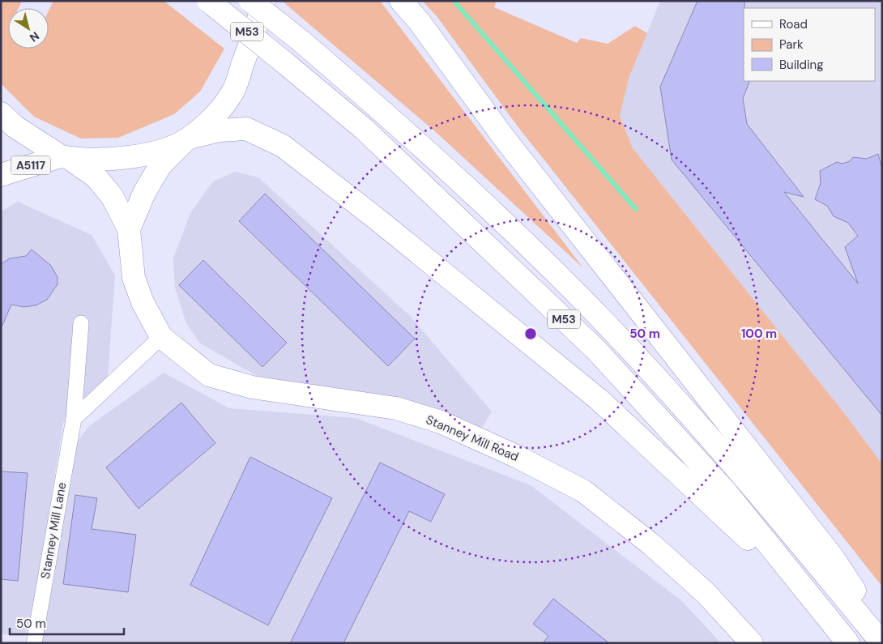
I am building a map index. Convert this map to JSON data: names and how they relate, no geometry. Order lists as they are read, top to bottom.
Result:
{
  "streets": {
    "main road": ["M53", "A5117", "Stanney Mill Road"],
    "street": ["Stanney Mill Lane"]
  },
  "crossings": [
    ["A5117", "Stanney Mill Road"]
  ],
  "legend": ["Road", "Park", "Building"],
  "scale_bar": "50 m",
  "north": "bottom right",
  "rings": ["50 m", "100 m"]
}
